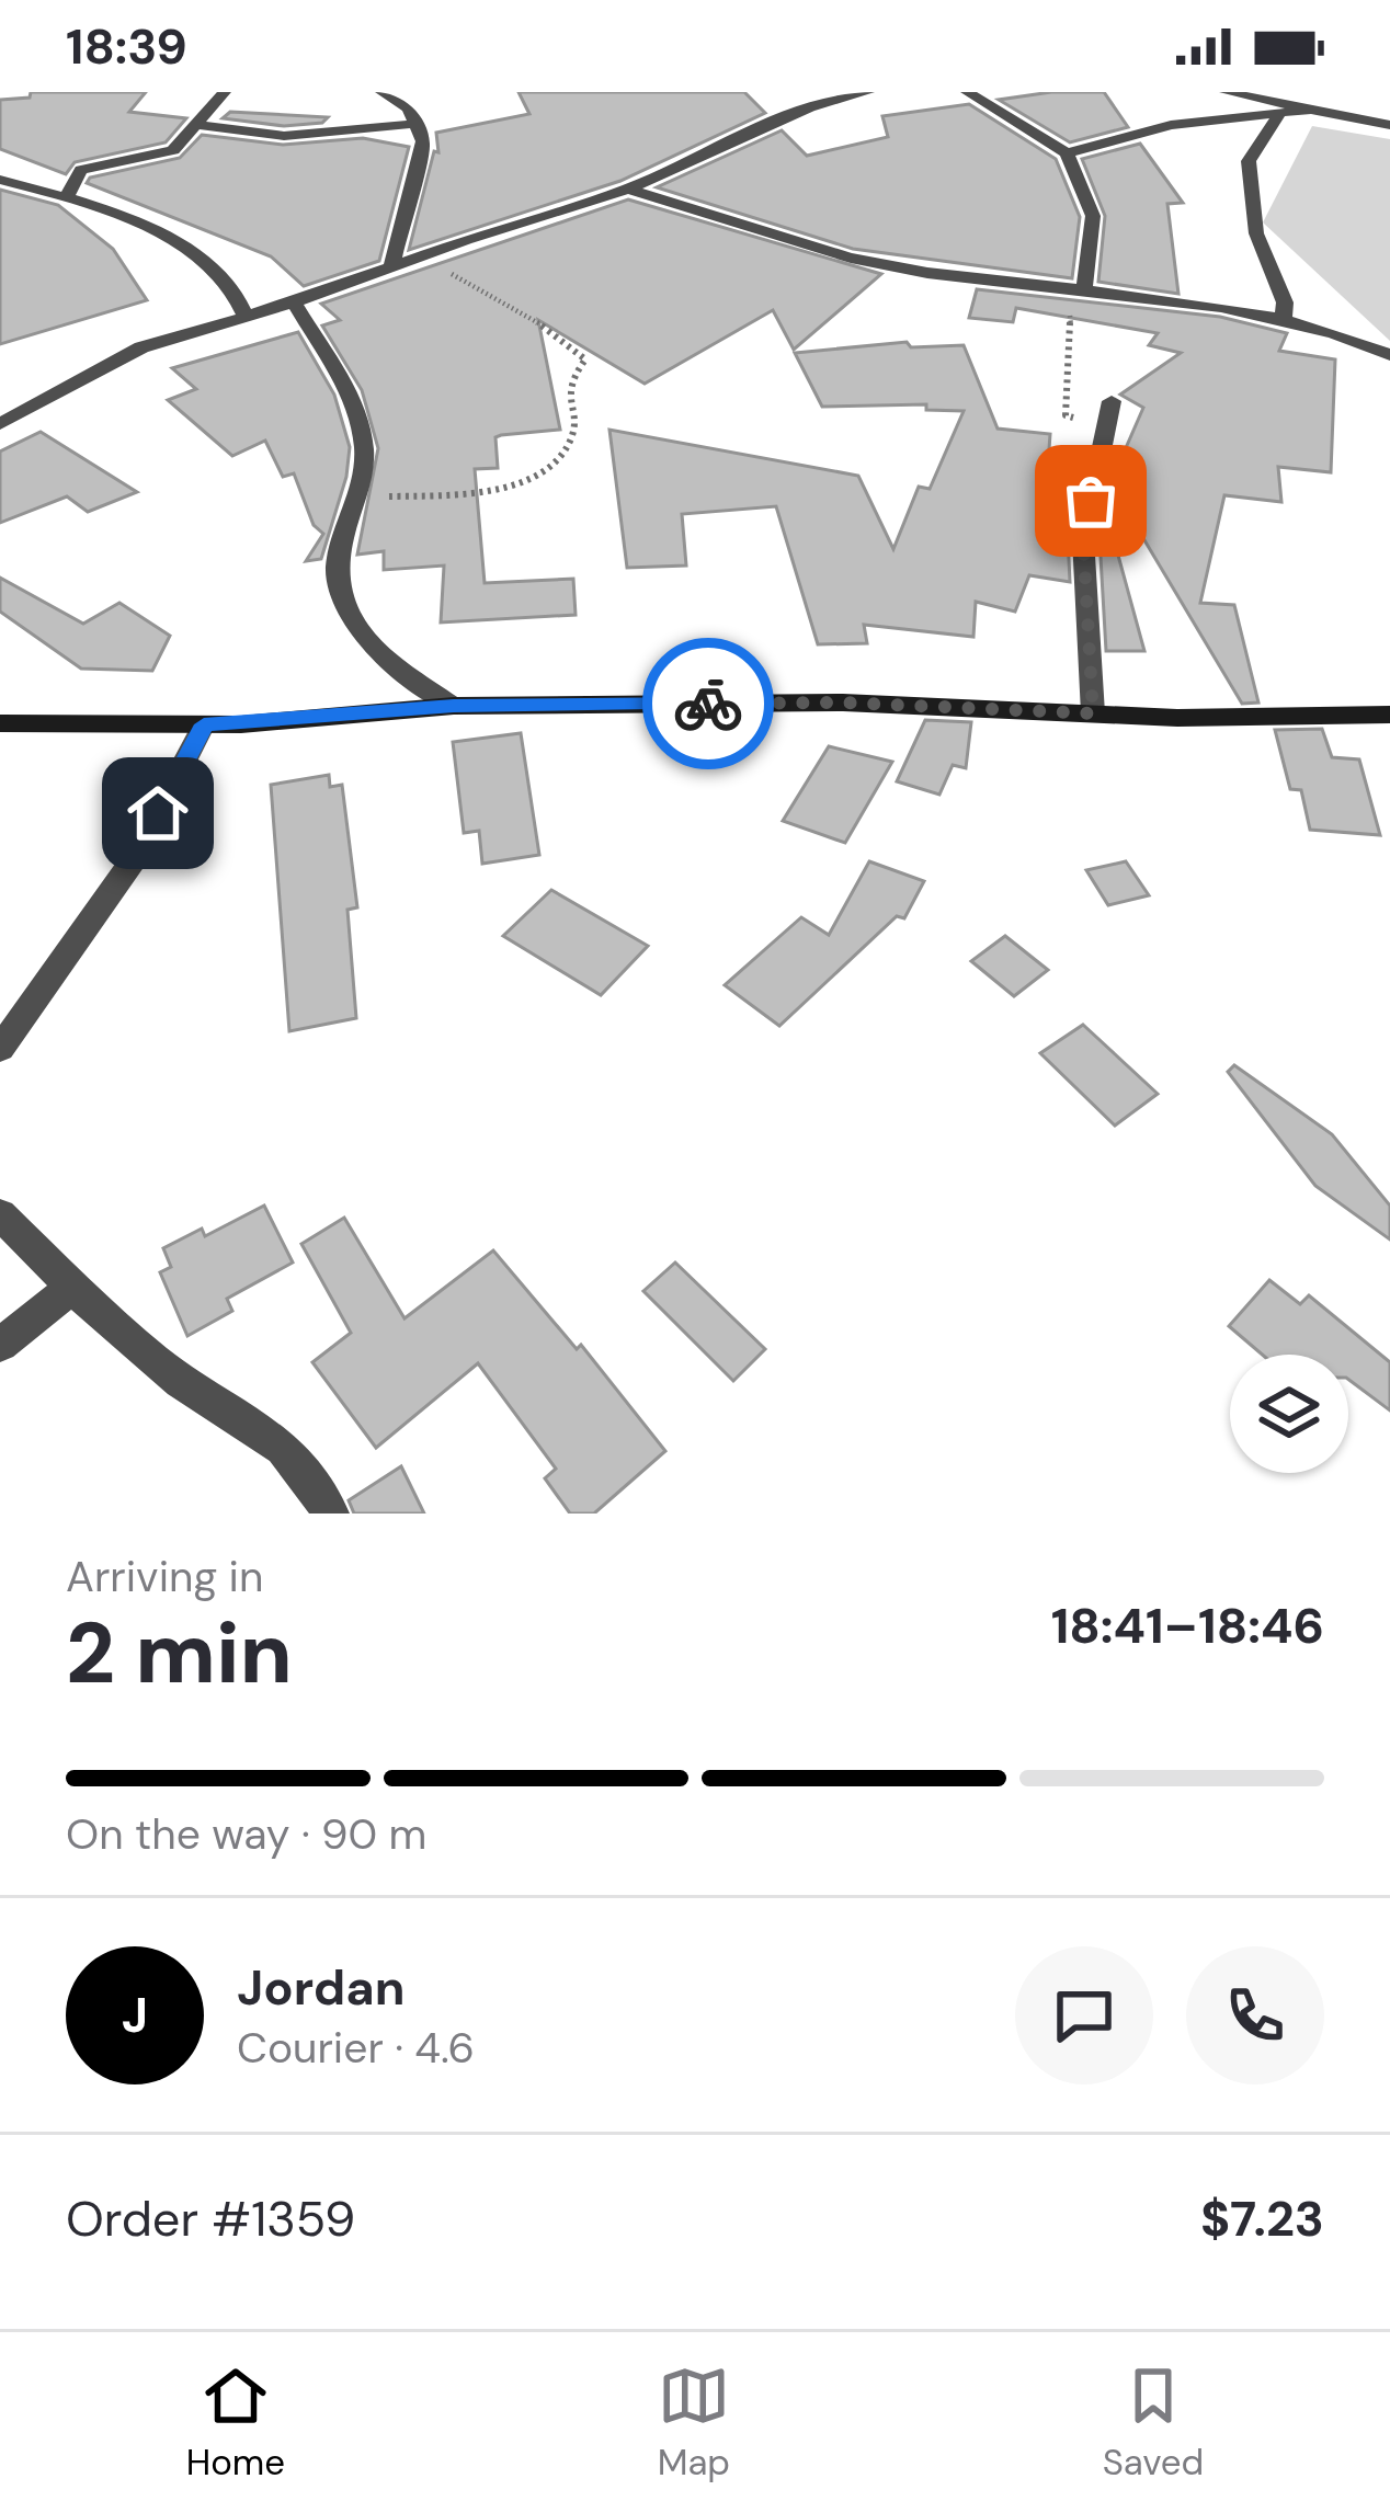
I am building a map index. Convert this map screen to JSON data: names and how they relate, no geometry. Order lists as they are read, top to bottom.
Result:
{
  "page": {
    "status": "18:39",
    "heading": ["2 min", "Arriving in", "18:41–18:46"],
    "panel": [
      "Jordan",
      "Courier · 4.6",
      "Order #1359",
      "$7.23"
    ],
    "bar": "On the way · 90 m",
    "round": "J",
    "tabs": ["Home", "Map", "Saved"]
  }
}
